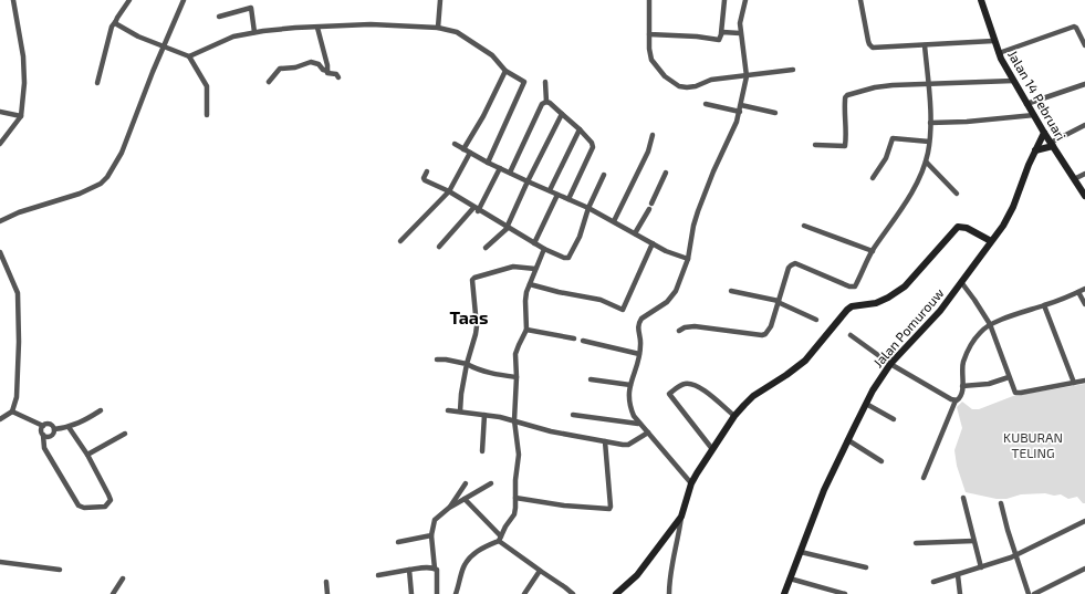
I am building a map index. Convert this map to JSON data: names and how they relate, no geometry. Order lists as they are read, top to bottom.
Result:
{
  "streets": {
    "main road": ["Jalan 14 Pebruari", "Jalan Pomurouw"]
  },
  "crossings": [
    ["Jalan 14 Pebruari", "Jalan Pomurouw"]
  ],
  "districts": ["Taas"],
  "parks": ["KUBURAN TELING"]
}
